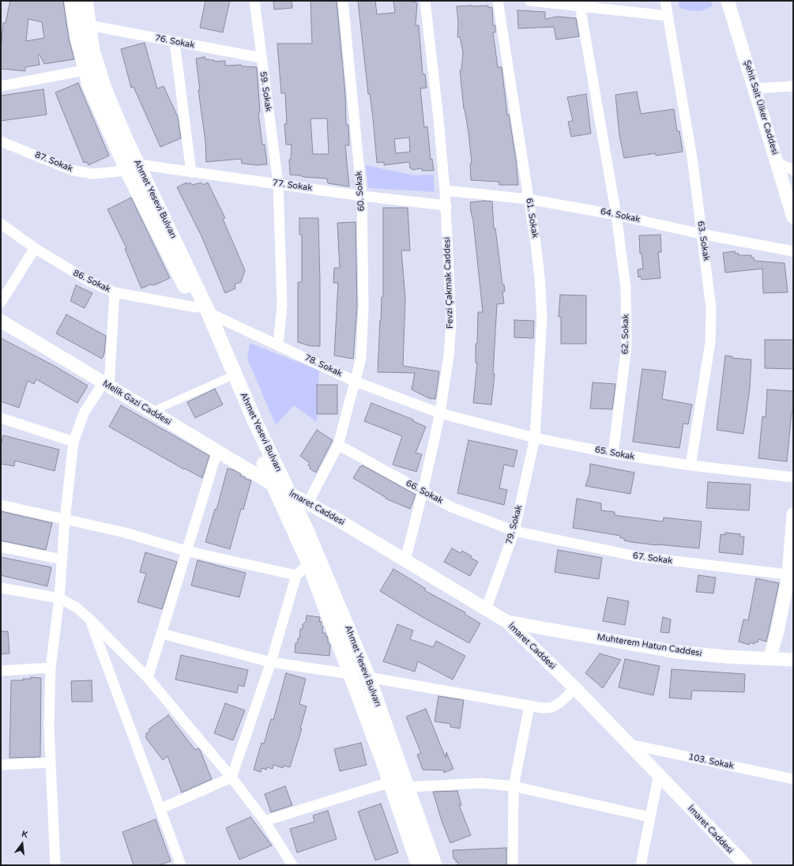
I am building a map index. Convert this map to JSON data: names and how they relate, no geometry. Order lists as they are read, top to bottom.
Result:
{
  "streets": {
    "main road": ["Ahmet Yesevi Bulvarı"],
    "street": [
      "76. Sokak",
      "59. Sokak",
      "Şehit Sait Ülker Caddesi",
      "87. Sokak",
      "77. Sokak",
      "60. Sokak",
      "64. Sokak",
      "61. Sokak",
      "63. Sokak",
      "86. Sokak",
      "Fevzi Çakmak Caddesi",
      "62. Sokak",
      "78. Sokak",
      "Melik Gazi Caddesi",
      "65. Sokak",
      "66. Sokak",
      "İmaret Caddesi",
      "79. Sokak",
      "67. Sokak",
      "Muhterem Hatun Caddesi",
      "103. Sokak"
    ]
  },
  "crossings": [
    ["76. Sokak", "59. Sokak"],
    ["76. Sokak", "Ahmet Yesevi Bulvarı"],
    ["59. Sokak", "77. Sokak"],
    ["59. Sokak", "78. Sokak"],
    ["87. Sokak", "77. Sokak"],
    ["87. Sokak", "Ahmet Yesevi Bulvarı"],
    ["77. Sokak", "60. Sokak"],
    ["77. Sokak", "Ahmet Yesevi Bulvarı"],
    ["77. Sokak", "Fevzi Çakmak Caddesi"],
    ["60. Sokak", "78. Sokak"],
    ["60. Sokak", "66. Sokak"],
    ["60. Sokak", "İmaret Caddesi"],
    ["Ahmet Yesevi Bulvarı", "86. Sokak"],
    ["Ahmet Yesevi Bulvarı", "78. Sokak"],
    ["Ahmet Yesevi Bulvarı", "Melik Gazi Caddesi"],
    ["Ahmet Yesevi Bulvarı", "İmaret Caddesi"],
    ["64. Sokak", "61. Sokak"],
    ["64. Sokak", "63. Sokak"],
    ["64. Sokak", "Fevzi Çakmak Caddesi"],
    ["64. Sokak", "62. Sokak"],
    ["61. Sokak", "65. Sokak"],
    ["61. Sokak", "79. Sokak"],
    ["63. Sokak", "65. Sokak"],
    ["86. Sokak", "78. Sokak"],
    ["Fevzi Çakmak Caddesi", "78. Sokak"],
    ["Fevzi Çakmak Caddesi", "65. Sokak"],
    ["Fevzi Çakmak Caddesi", "66. Sokak"],
    ["Fevzi Çakmak Caddesi", "İmaret Caddesi"],
    ["62. Sokak", "65. Sokak"],
    ["78. Sokak", "65. Sokak"],
    ["Melik Gazi Caddesi", "İmaret Caddesi"],
    ["65. Sokak", "79. Sokak"],
    ["66. Sokak", "79. Sokak"],
    ["66. Sokak", "67. Sokak"],
    ["İmaret Caddesi", "79. Sokak"],
    ["İmaret Caddesi", "Muhterem Hatun Caddesi"],
    ["İmaret Caddesi", "103. Sokak"],
    ["79. Sokak", "67. Sokak"]
  ],
  "north": "top"
}
